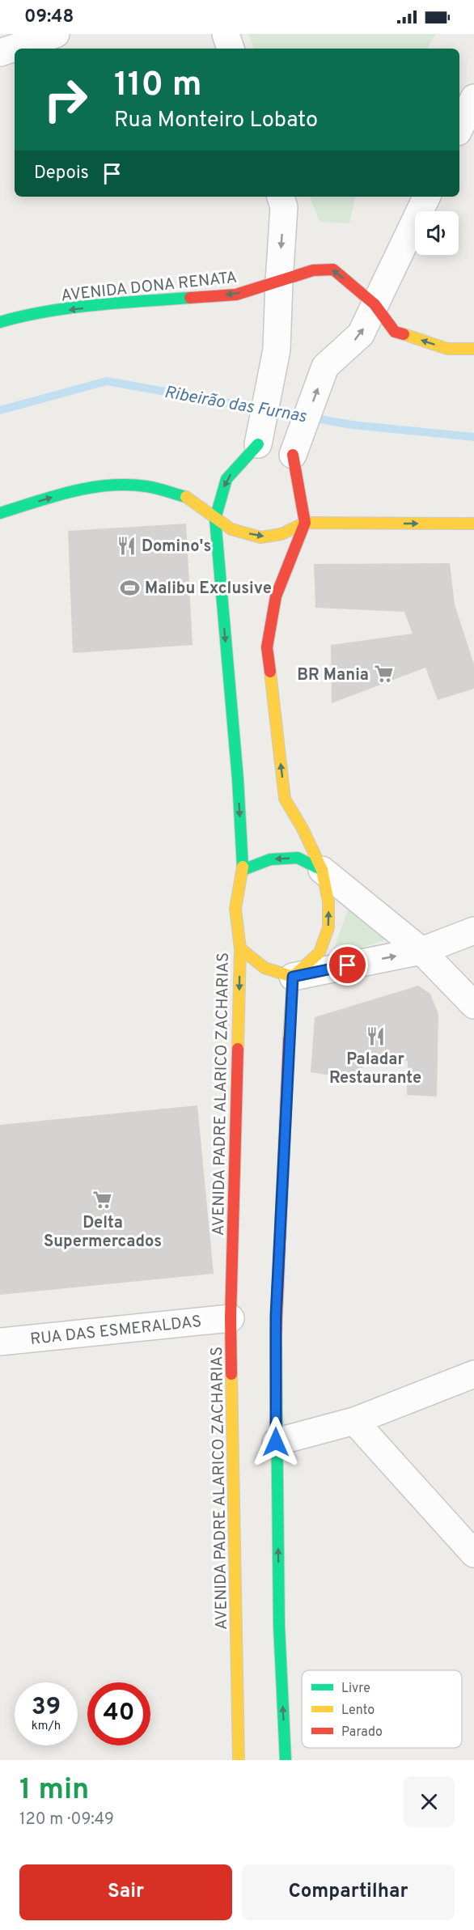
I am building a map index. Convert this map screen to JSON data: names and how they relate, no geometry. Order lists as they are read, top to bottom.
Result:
{
  "streets": {
    "street": ["AVENIDA DONA RENATA", "AVENIDA PADRE ALARICO ZACHARIAS", "RUA DAS ESMERALDAS"]
  },
  "crossings": [
    ["AVENIDA PADRE ALARICO ZACHARIAS", "RUA DAS ESMERALDAS"]
  ],
  "one_way": ["AVENIDA DONA RENATA"],
  "water": ["Ribeirão das Furnas"],
  "places": {
    "restaurant": ["Domino's", "Paladar Restaurante"],
    "sports": ["Malibu Exclusive"],
    "supermarket": ["BR Mania", "Delta Supermercados"]
  },
  "legend": ["Livre", "Lento", "Parado"],
  "page": {
    "status": "09:48",
    "turn": ["110 m", "Rua Monteiro Lobato"],
    "then": "Depois",
    "speed": "39 km/h",
    "limit": "40",
    "heading": ["1 min", "120 m · 09:49"],
    "buttons": ["Sair", "Compartilhar"]
  }
}
